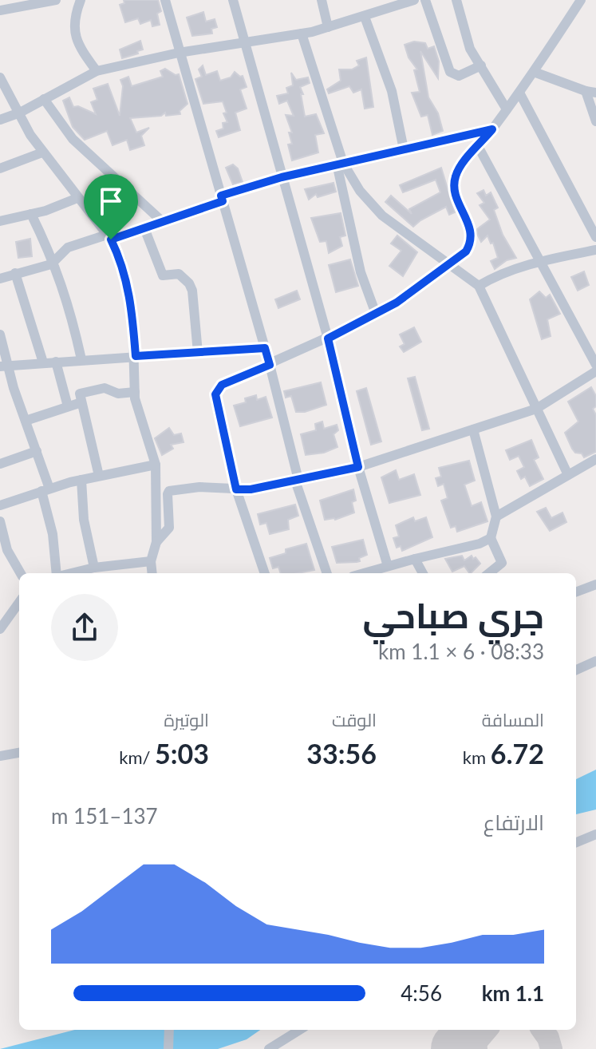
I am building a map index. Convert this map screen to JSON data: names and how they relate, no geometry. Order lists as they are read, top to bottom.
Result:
{
  "page": {
    "heading": ["جري صباحي", "08:33 · 6 × 1.1 km"],
    "stats": [
      ["المسافة", "6.72 km"],
      ["الوقت", "33:56"],
      ["الوتيرة", "5:03 /km"]
    ],
    "chart": ["الارتفاع", "137–151 m"],
    "list": [
      {
        "name": "1.1 km",
        "note": "4:56"
      }
    ]
  }
}
